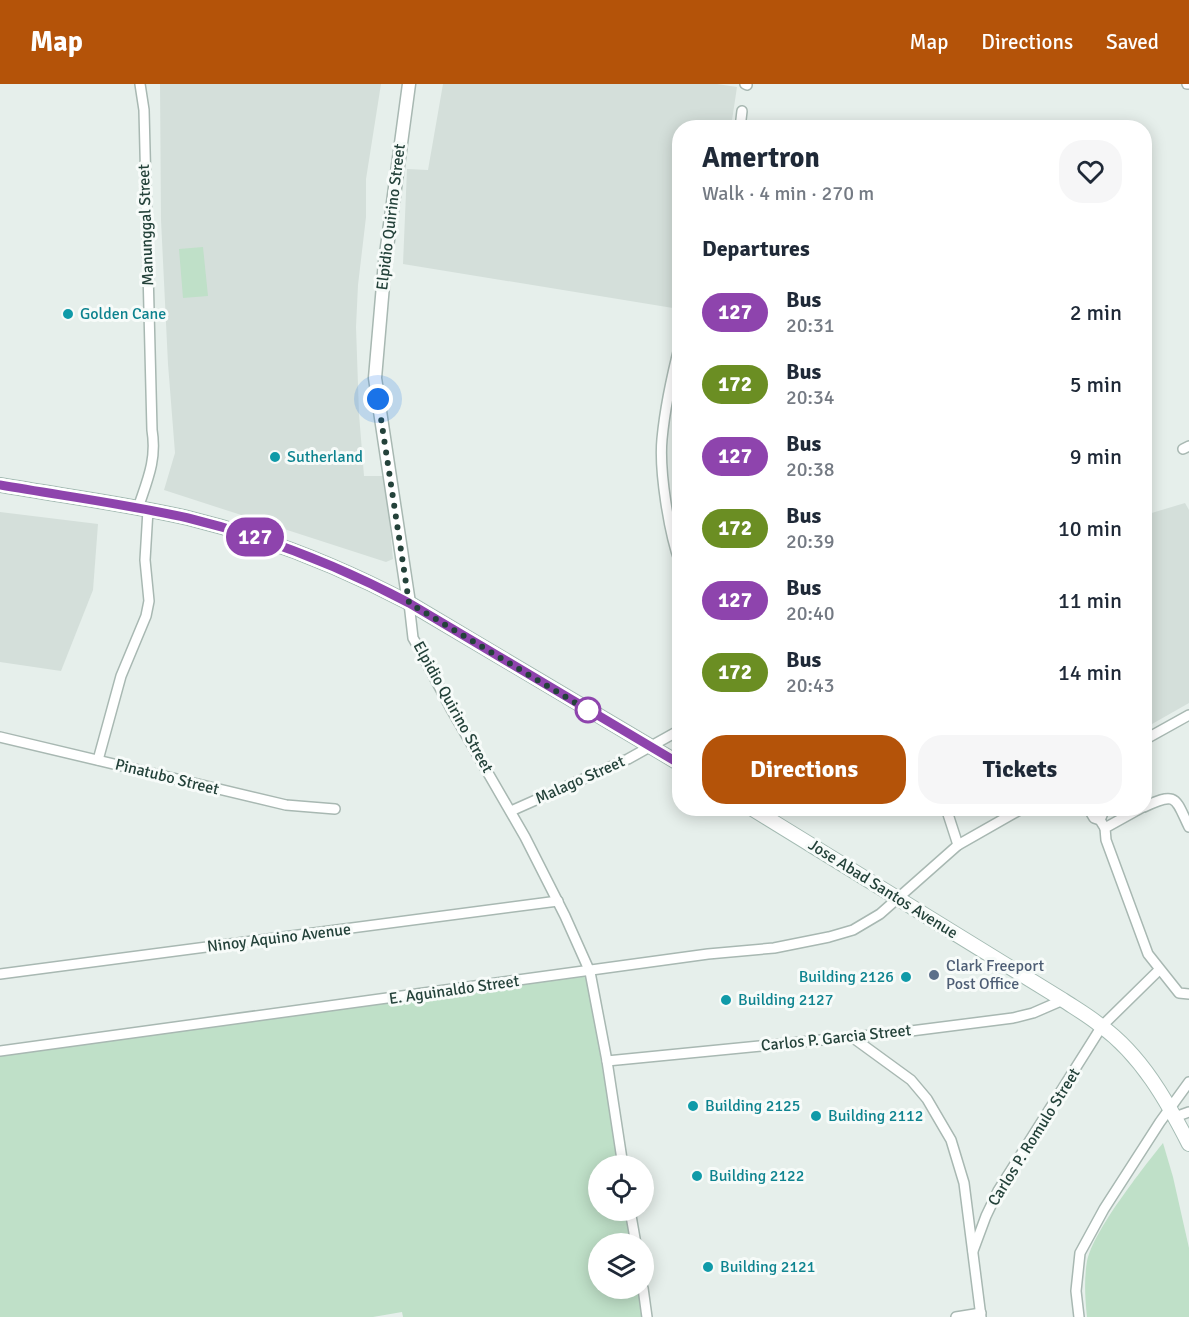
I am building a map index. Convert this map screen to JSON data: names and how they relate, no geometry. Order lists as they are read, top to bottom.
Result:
{
  "streets": {
    "main road": ["Jose Abad Santos Avenue"],
    "street": [
      "Elpidio Quirino Street",
      "Manunggal Street",
      "Pinatubo Street",
      "Malago Street",
      "Ninoy Aquino Avenue",
      "E. Aguinaldo Street",
      "Carlos P. Garcia Street",
      "Carlos P. Romulo Street"
    ]
  },
  "crossings": [
    ["Elpidio Quirino Street", "Malago Street"],
    ["Elpidio Quirino Street", "Ninoy Aquino Avenue"],
    ["Elpidio Quirino Street", "E. Aguinaldo Street"],
    ["Elpidio Quirino Street", "Carlos P. Garcia Street"],
    ["Manunggal Street", "Pinatubo Street"],
    ["Jose Abad Santos Avenue", "E. Aguinaldo Street"],
    ["Jose Abad Santos Avenue", "Carlos P. Garcia Street"],
    ["Jose Abad Santos Avenue", "Carlos P. Romulo Street"],
    ["Carlos P. Garcia Street", "Carlos P. Romulo Street"]
  ],
  "places": [
    "Golden Cane",
    "Sutherland",
    "Clark Freeport Post Office",
    "Building 2126",
    "Building 2127",
    "Building 2125",
    "Building 2112",
    "Building 2122",
    "Building 2121"
  ],
  "lines": ["bus line 127"],
  "page": {
    "header": "Map",
    "nav": ["Map", "Directions", "Saved"],
    "on_map": "127",
    "heading": [
      ["Amertron", "Walk · 4 min · 270 m"],
      "Departures"
    ],
    "list": [
      {
        "mark": "127",
        "name": "Bus",
        "note": "20:31",
        "value": "2 min"
      },
      {
        "mark": "172",
        "name": "Bus",
        "note": "20:34",
        "value": "5 min"
      },
      {
        "mark": "127",
        "name": "Bus",
        "note": "20:38",
        "value": "9 min"
      },
      {
        "mark": "172",
        "name": "Bus",
        "note": "20:39",
        "value": "10 min"
      },
      {
        "mark": "127",
        "name": "Bus",
        "note": "20:40",
        "value": "11 min"
      },
      {
        "mark": "172",
        "name": "Bus",
        "note": "20:43",
        "value": "14 min"
      }
    ],
    "buttons": ["Directions", "Tickets"]
  }
}
